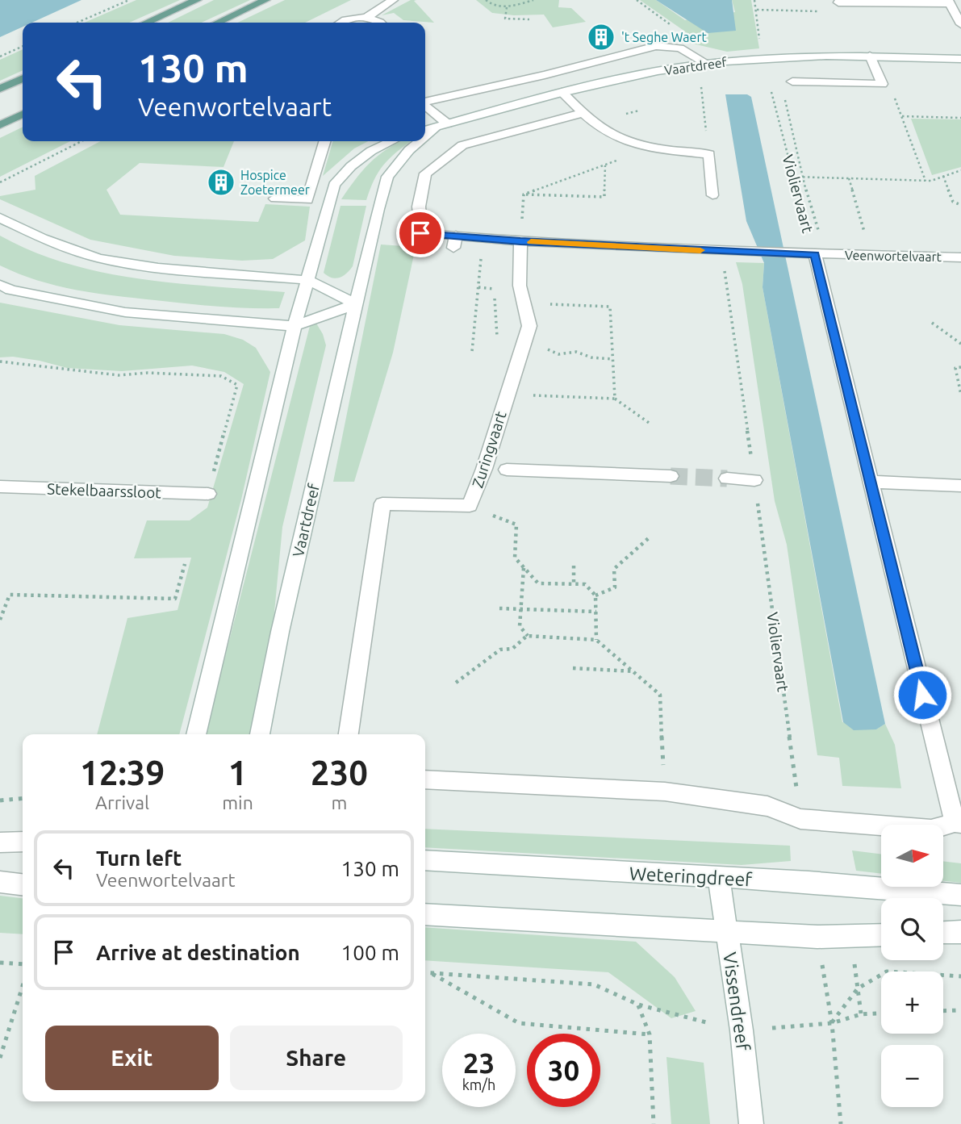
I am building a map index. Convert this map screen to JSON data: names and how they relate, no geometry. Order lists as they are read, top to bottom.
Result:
{
  "streets": {
    "street": [
      "Vaartdreef",
      "Veenwortelvaart",
      "Zuringvaart",
      "Stekelbaarssloot",
      "Weteringdreef",
      "Vissendreef"
    ],
    "path": ["Violiervaart"]
  },
  "crossings": [
    ["Vaartdreef", "Violiervaart"],
    ["Violiervaart", "Veenwortelvaart"],
    ["Veenwortelvaart", "Zuringvaart"],
    ["Weteringdreef", "Vissendreef"]
  ],
  "places": {
    "building": ["'t Seghe Waert", "Hospice Zoetermeer"]
  },
  "north": "right",
  "page": {
    "turn": ["130 m", "Veenwortelvaart"],
    "eta": [
      "12:39",
      "Arrival",
      "1",
      "min",
      "230",
      "m"
    ],
    "map_buttons": ["+", "−"],
    "list": [
      {
        "name": "Turn left",
        "note": "Veenwortelvaart",
        "value": "130 m"
      },
      {
        "name": "Arrive at destination",
        "value": "100 m"
      }
    ],
    "buttons": ["Exit", "Share"],
    "speed": "23 km/h",
    "limit": "30"
  }
}
